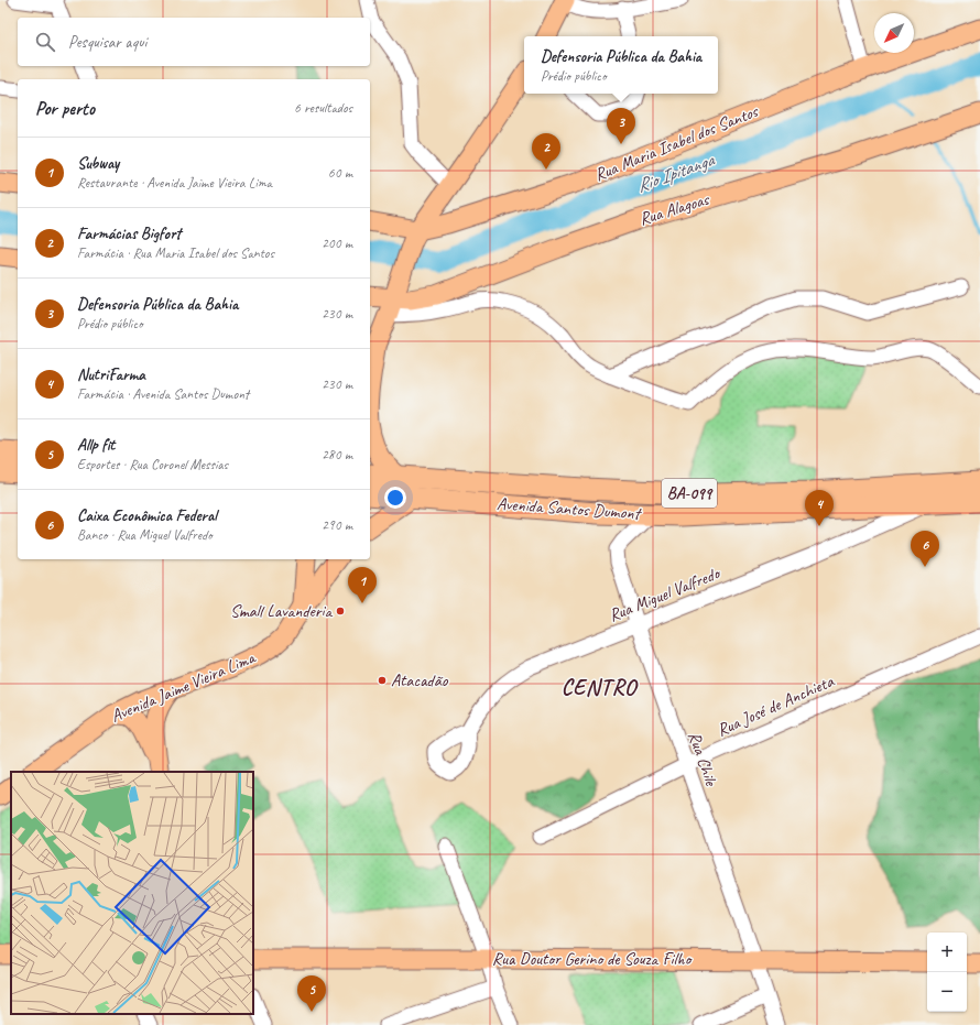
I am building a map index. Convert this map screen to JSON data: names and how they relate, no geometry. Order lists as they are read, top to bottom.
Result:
{
  "streets": {
    "highway": ["BA-099", "Avenida Santos Dumont"],
    "main road": [
      "Rua Maria Isabel dos Santos",
      "Rua Alagoas",
      "Avenida Jaime Vieira Lima",
      "Rua Doutor Gerino de Souza Filho"
    ],
    "street": ["Rua Miguel Valfredo", "Rua José de Anchieta", "Rua Chile"]
  },
  "crossings": [
    ["Avenida Santos Dumont", "Rua Miguel Valfredo"],
    ["Avenida Santos Dumont", "Rua Chile"],
    ["Rua Miguel Valfredo", "Rua Chile"],
    ["Rua José de Anchieta", "Rua Chile"],
    ["Rua Chile", "Rua Doutor Gerino de Souza Filho"]
  ],
  "districts": ["CENTRO"],
  "water": ["Rio Ipitanga"],
  "places": ["Small Lavanderia", "Atacadão"],
  "north": "bottom left",
  "page": {
    "search": "Pesquisar aqui",
    "popup": ["Defensoria Pública da Bahia", "Prédio público"],
    "heading": ["Por perto", "6 resultados"],
    "pins": [
      "3",
      "2",
      "4",
      "6",
      "1",
      "5"
    ],
    "list": [
      {
        "mark": "1",
        "name": "Subway",
        "note": "Restaurante · Avenida Jaime Vieira Lima",
        "value": "60 m"
      },
      {
        "mark": "2",
        "name": "Farmácias Bigfort",
        "note": "Farmácia · Rua Maria Isabel dos Santos",
        "value": "200 m"
      },
      {
        "mark": "3",
        "name": "Defensoria Pública da Bahia",
        "note": "Prédio público",
        "value": "230 m"
      },
      {
        "mark": "4",
        "name": "NutriFarma",
        "note": "Farmácia · Avenida Santos Dumont",
        "value": "230 m"
      },
      {
        "mark": "5",
        "name": "Allp fit",
        "note": "Esportes · Rua Coronel Messias",
        "value": "280 m"
      },
      {
        "mark": "6",
        "name": "Caixa Econômica Federal",
        "note": "Banco · Rua Miguel Valfredo",
        "value": "290 m"
      }
    ],
    "map_buttons": ["+", "−"]
  }
}
